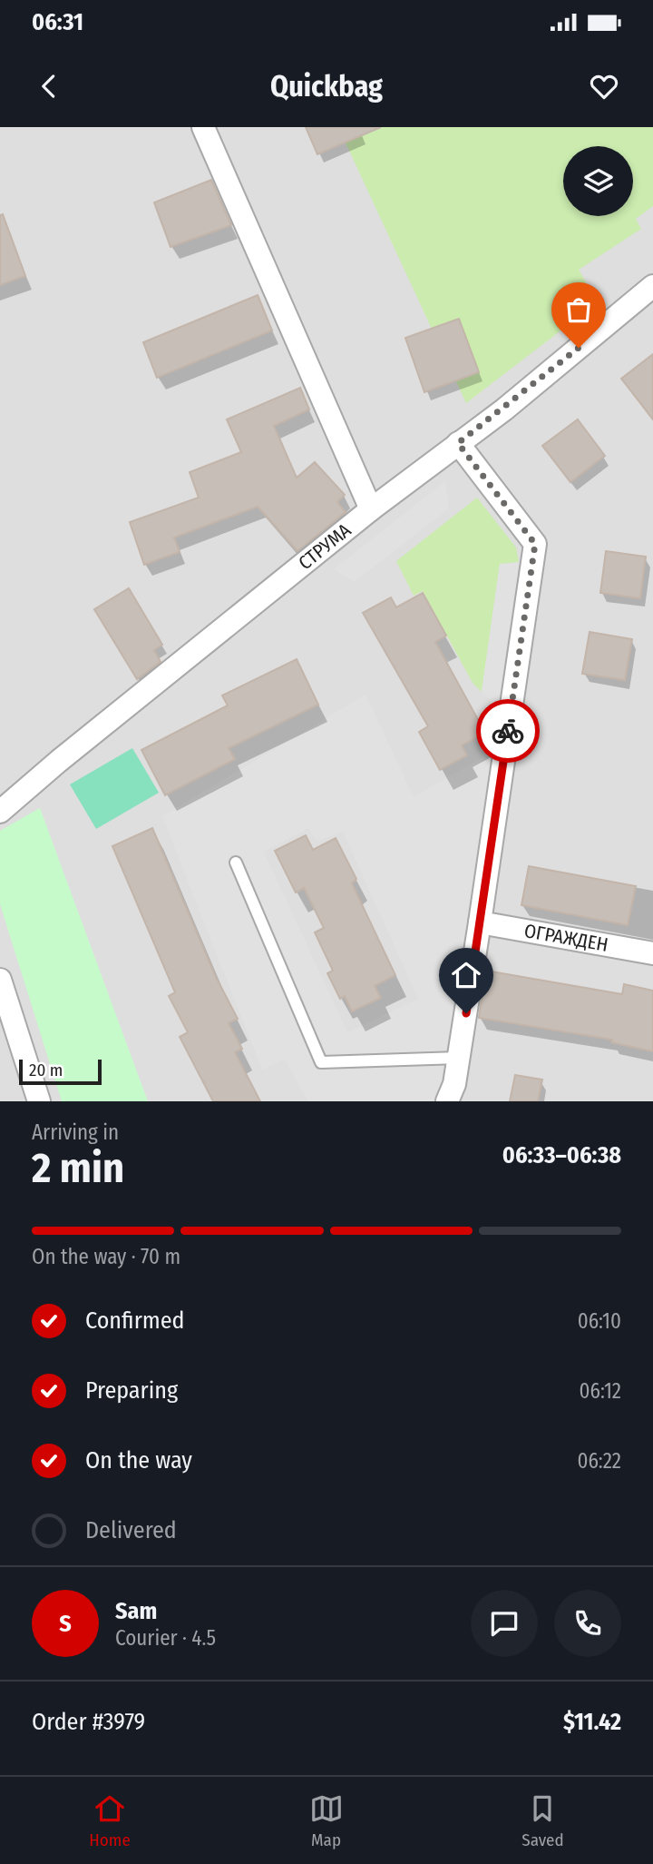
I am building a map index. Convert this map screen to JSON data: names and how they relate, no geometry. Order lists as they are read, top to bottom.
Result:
{
  "streets": {
    "street": ["СТРУМА", "ОГРАЖДЕН"]
  },
  "scale_bar": "20 m",
  "page": {
    "status": "06:31",
    "header": "Quickbag",
    "scale": "20 m",
    "heading": ["2 min", "Arriving in", "06:33–06:38"],
    "panel": [
      "Sam",
      "Courier · 4.5",
      "Order #3979",
      "$11.42"
    ],
    "bar": "On the way · 70 m",
    "list": [
      ["Confirmed", "06:10"],
      ["Preparing", "06:12"],
      ["On the way", "06:22"],
      "Delivered"
    ],
    "round": "S",
    "tabs": ["Home", "Map", "Saved"]
  }
}
